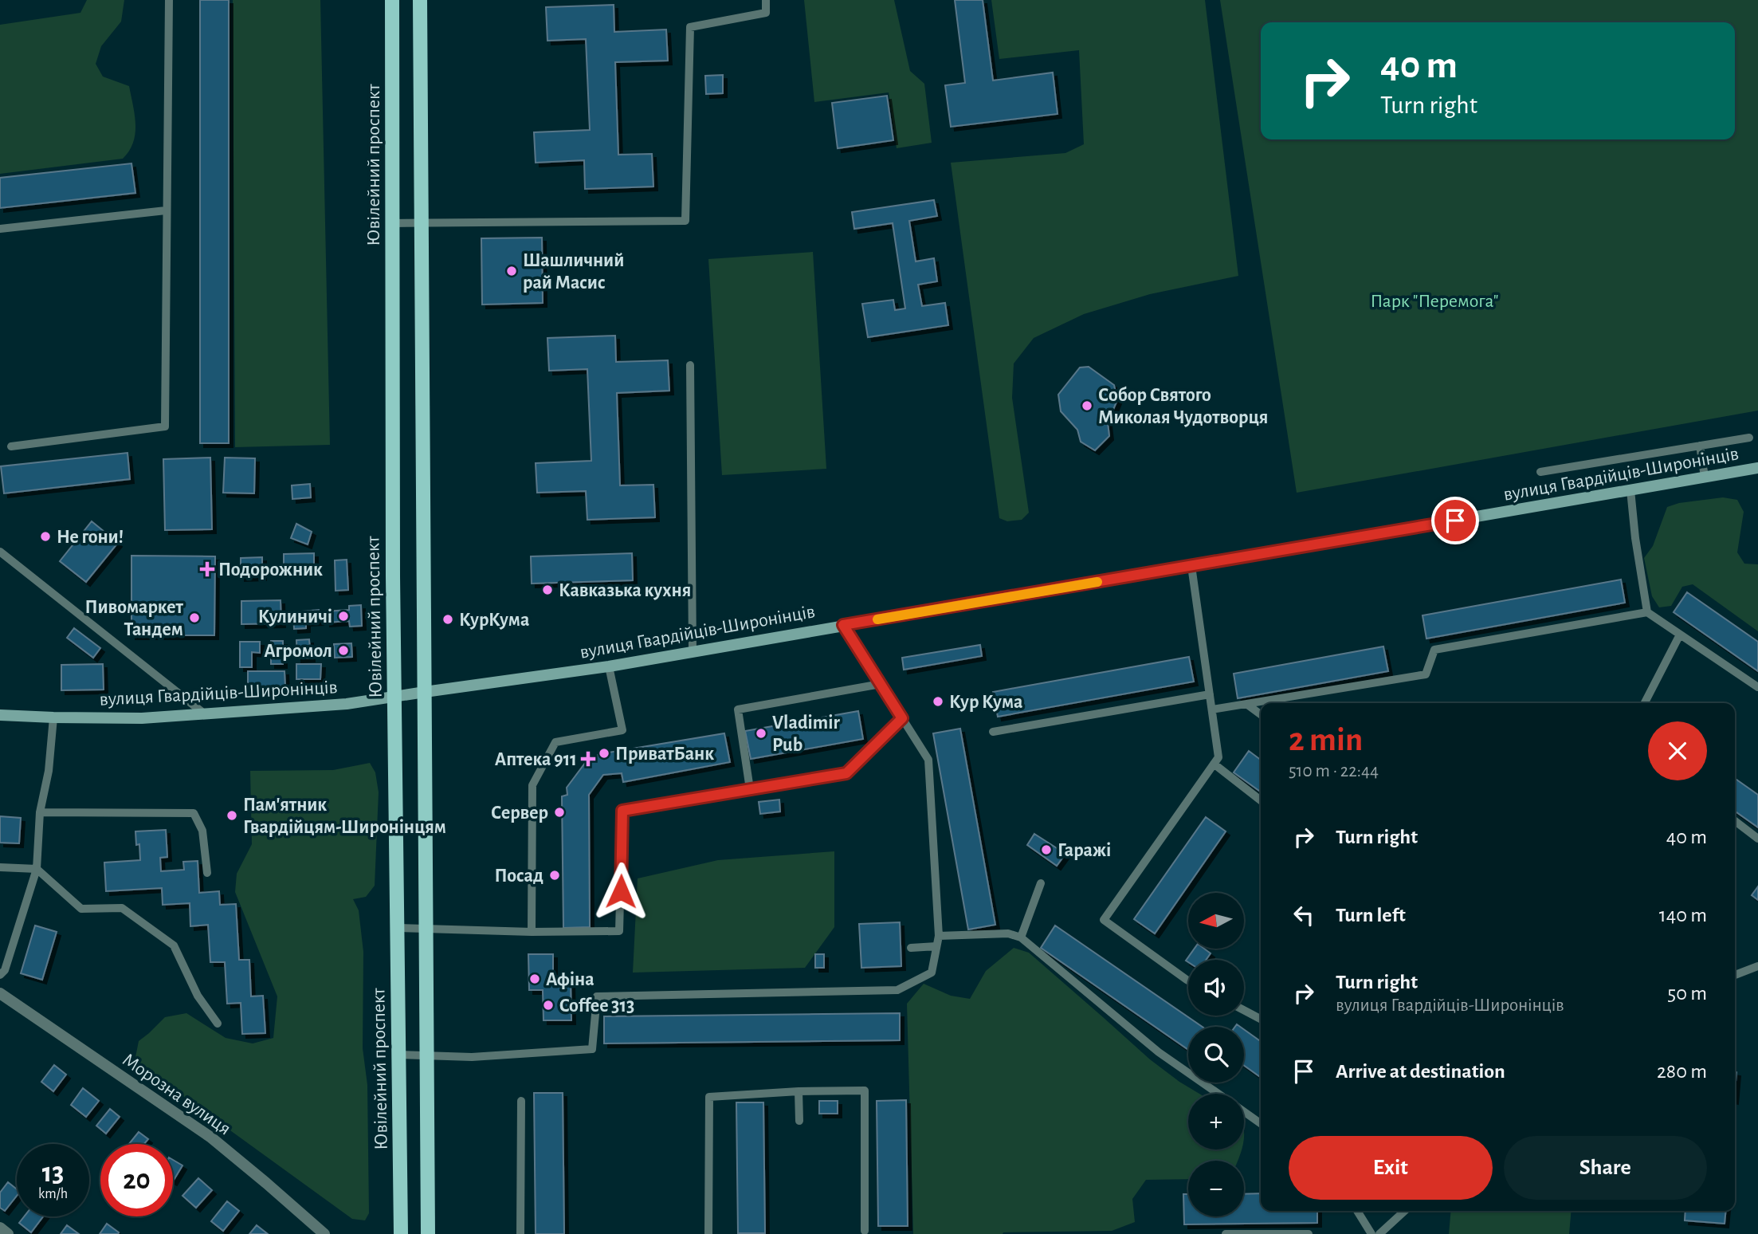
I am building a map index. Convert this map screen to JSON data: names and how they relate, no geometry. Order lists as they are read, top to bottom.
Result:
{
  "streets": {
    "main road": ["Ювілейний проспект", "вулиця Гвардійців-Широнінців"],
    "street": ["Морозна вулиця"]
  },
  "crossings": [
    ["Ювілейний проспект", "вулиця Гвардійців-Широнінців"]
  ],
  "parks": ["Парк \"Перемога\""],
  "places": {
    "other": [
      "Шашличний рай Масис",
      "Собор Святого Миколая Чудотворця",
      "Не гони!",
      "Кавказька кухня",
      "Кулиничі",
      "Пивомаркет Тандем",
      "КурКума",
      "Агромол",
      "Кур Кума",
      "Vladimir Pub",
      "ПриватБанк",
      "Сервер",
      "Пам'ятник Гвардійцям-Широнінцям",
      "Гаражі",
      "Посад",
      "Афіна",
      "Coffee 313"
    ],
    "health": ["Подорожник", "Аптека 911"]
  },
  "north": "left",
  "page": {
    "turn": ["40 m", "Turn right"],
    "heading": ["2 min", "510 m · 22:44"],
    "list": [
      {
        "name": "Turn right",
        "value": "40 m"
      },
      {
        "name": "Turn left",
        "value": "140 m"
      },
      {
        "name": "Turn right",
        "note": "вулиця Гвардійців-Широнінців",
        "value": "50 m"
      },
      {
        "name": "Arrive at destination",
        "value": "280 m"
      }
    ],
    "map_buttons": ["+", "−"],
    "buttons": ["Exit", "Share"],
    "speed": "13 km/h",
    "limit": "20"
  }
}
